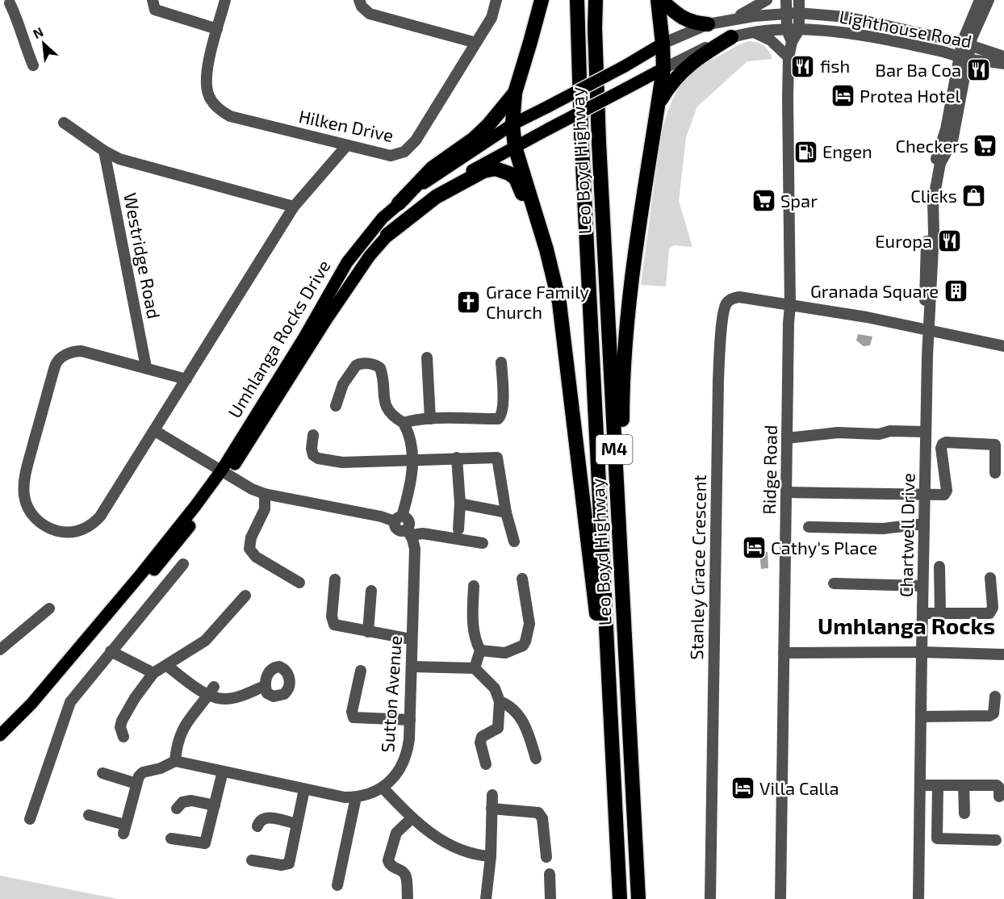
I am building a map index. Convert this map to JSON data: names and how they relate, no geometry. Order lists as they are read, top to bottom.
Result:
{
  "streets": {
    "highway": ["Leo Boyd Highway", "M4"],
    "main road": ["Umhlanga Rocks Drive"],
    "street": [
      "Lighthouse Road",
      "Hilken Drive",
      "Westridge Road",
      "Ridge Road",
      "Chartwell Drive",
      "Stanley Grace Crescent",
      "Sutton Avenue"
    ]
  },
  "crossings": [
    ["Lighthouse Road", "Umhlanga Rocks Drive"],
    ["Lighthouse Road", "Ridge Road"],
    ["Lighthouse Road", "Chartwell Drive"],
    ["Ridge Road", "Stanley Grace Crescent"],
    ["Chartwell Drive", "Stanley Grace Crescent"]
  ],
  "districts": ["Umhlanga Rocks"],
  "places": {
    "restaurant": ["fish", "Bar Ba Coa", "Europa"],
    "hotel": ["Protea Hotel", "Cathy's Place", "Villa Calla"],
    "supermarket": ["Checkers", "Spar"],
    "fuel station": ["Engen"],
    "shop": ["Clicks"],
    "building": ["Granada Square"],
    "church": ["Grace Family Church"]
  },
  "north": "top left"
}
